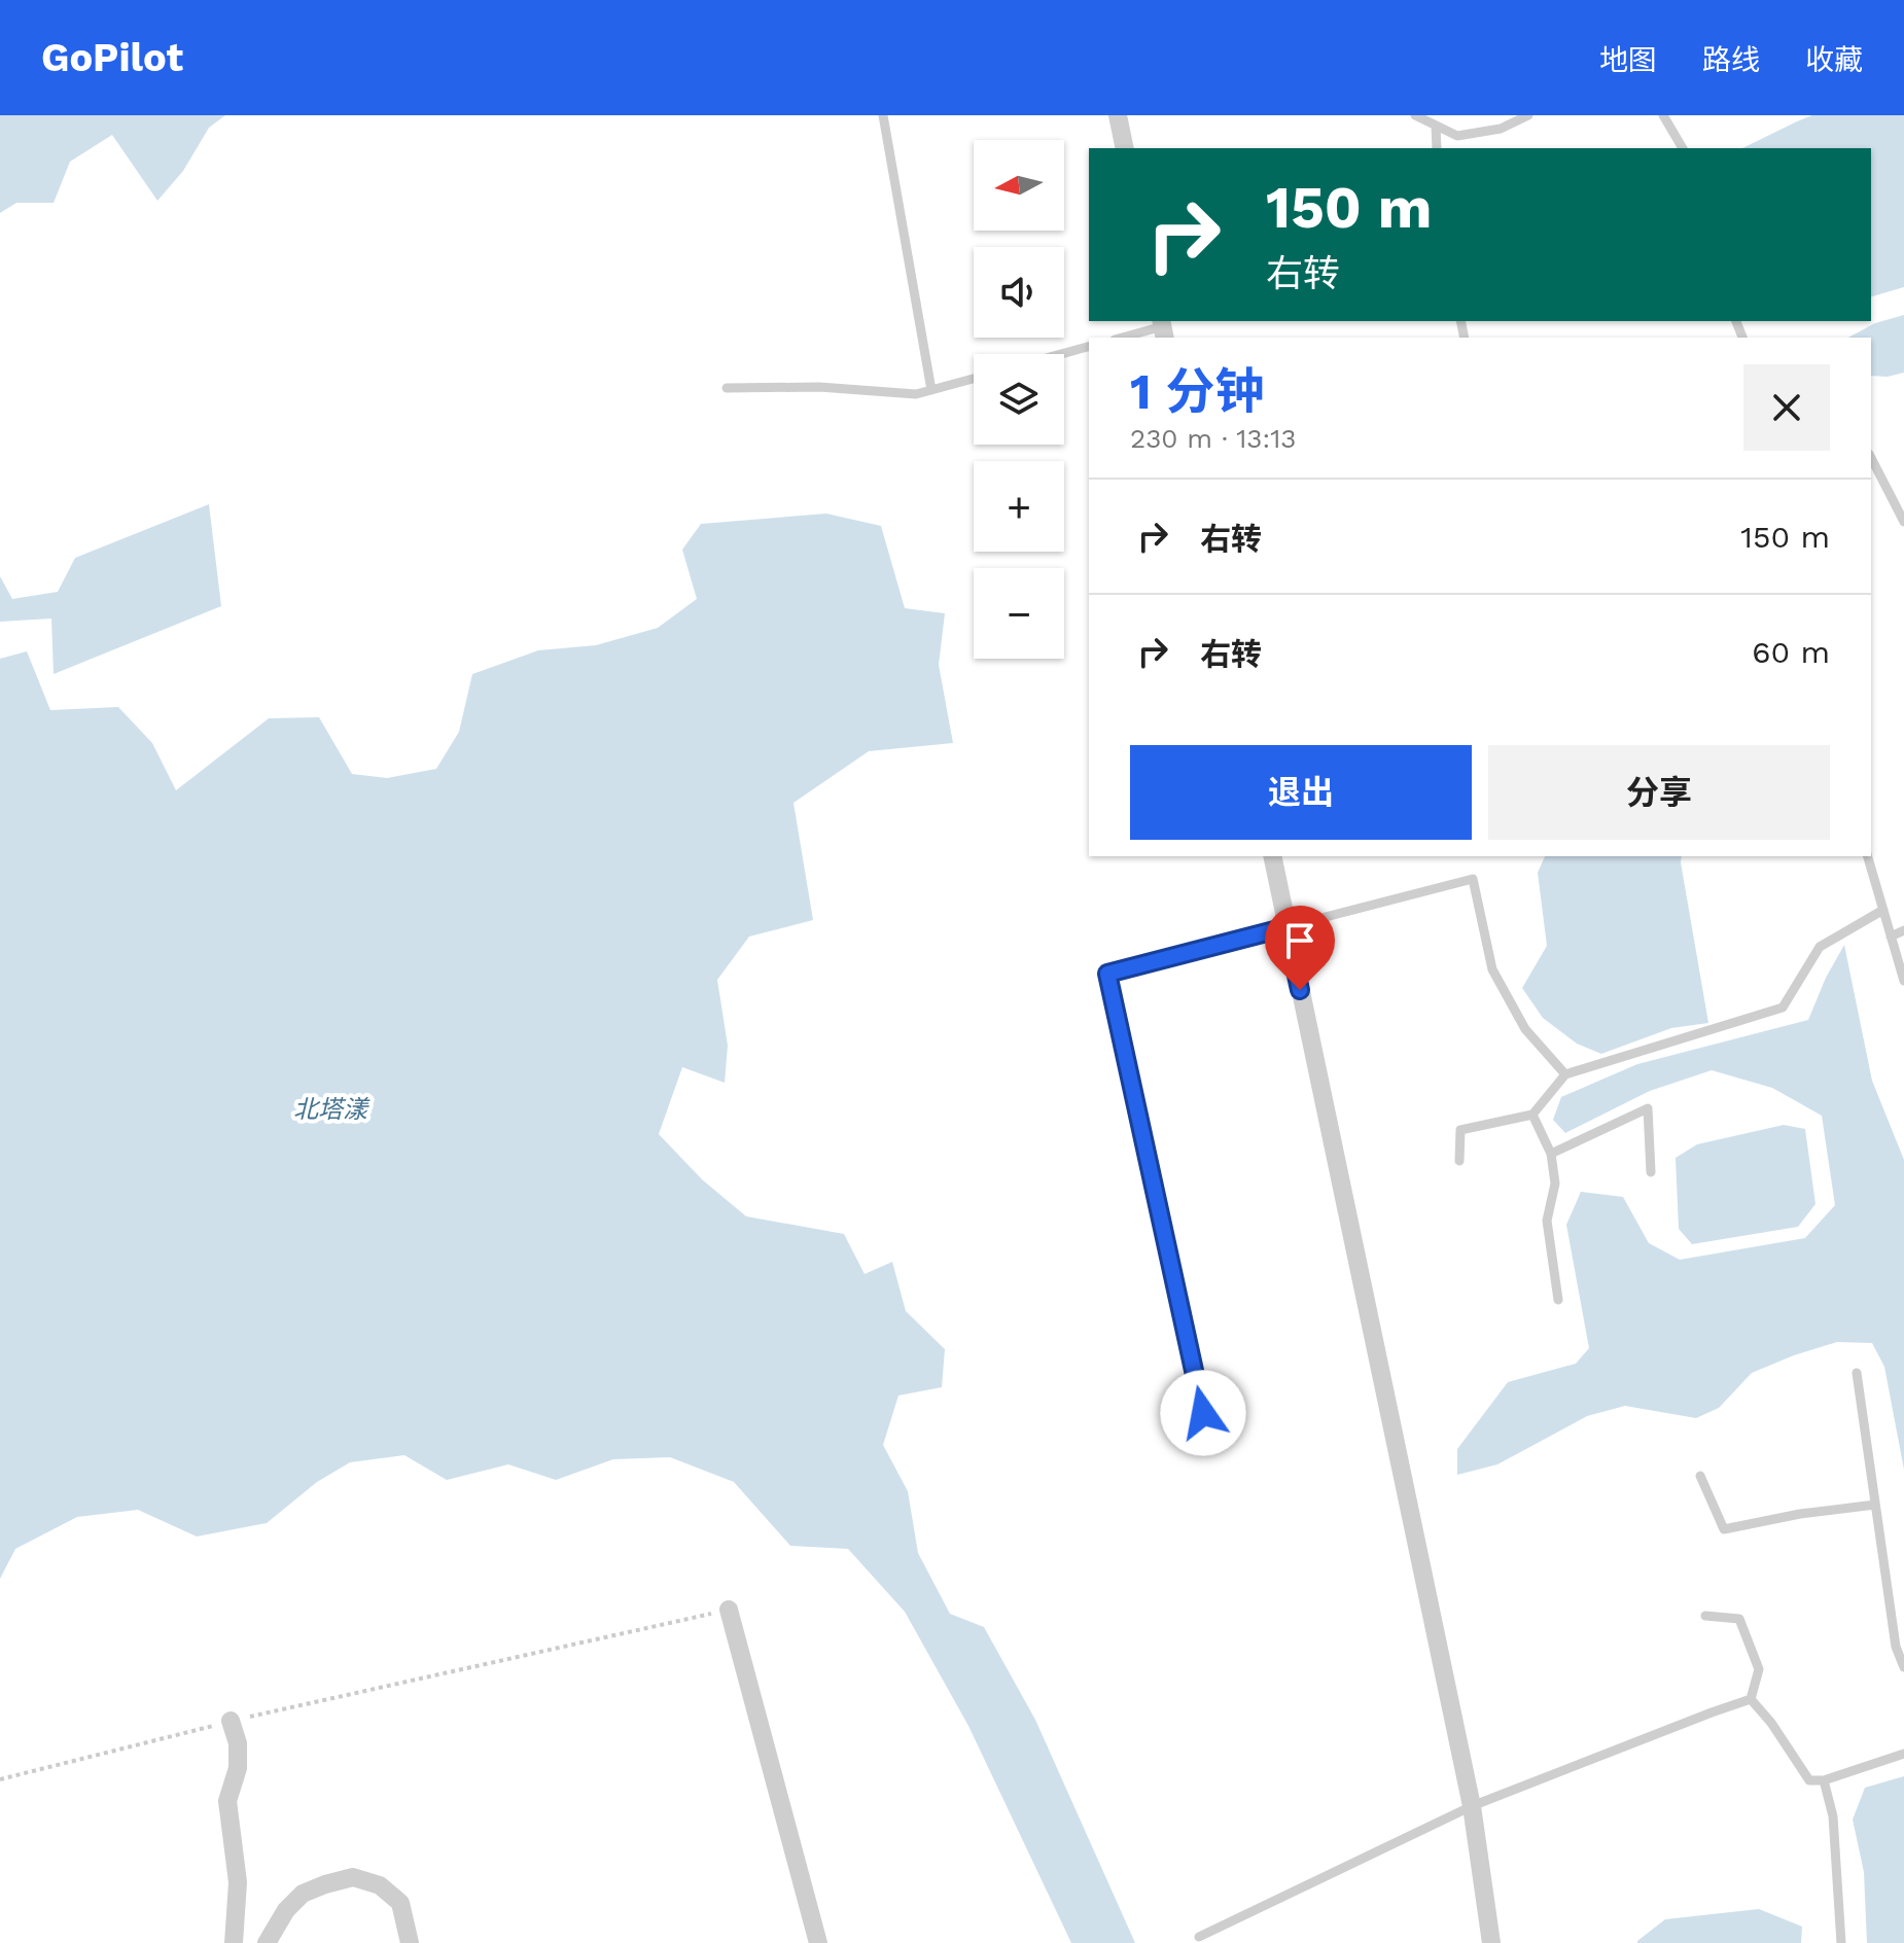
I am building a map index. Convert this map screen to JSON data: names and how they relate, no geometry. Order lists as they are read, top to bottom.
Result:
{
  "water": ["北塔漾"],
  "north": "left",
  "page": {
    "header": "GoPilot",
    "nav": ["地图", "路线", "收藏"],
    "map_buttons": ["+", "−"],
    "turn": ["150 m", "右转"],
    "heading": ["1 分钟", "230 m · 13:13"],
    "list": [
      {
        "name": "右转",
        "value": "150 m"
      },
      {
        "name": "右转",
        "value": "60 m"
      }
    ],
    "buttons": ["退出", "分享"]
  }
}
